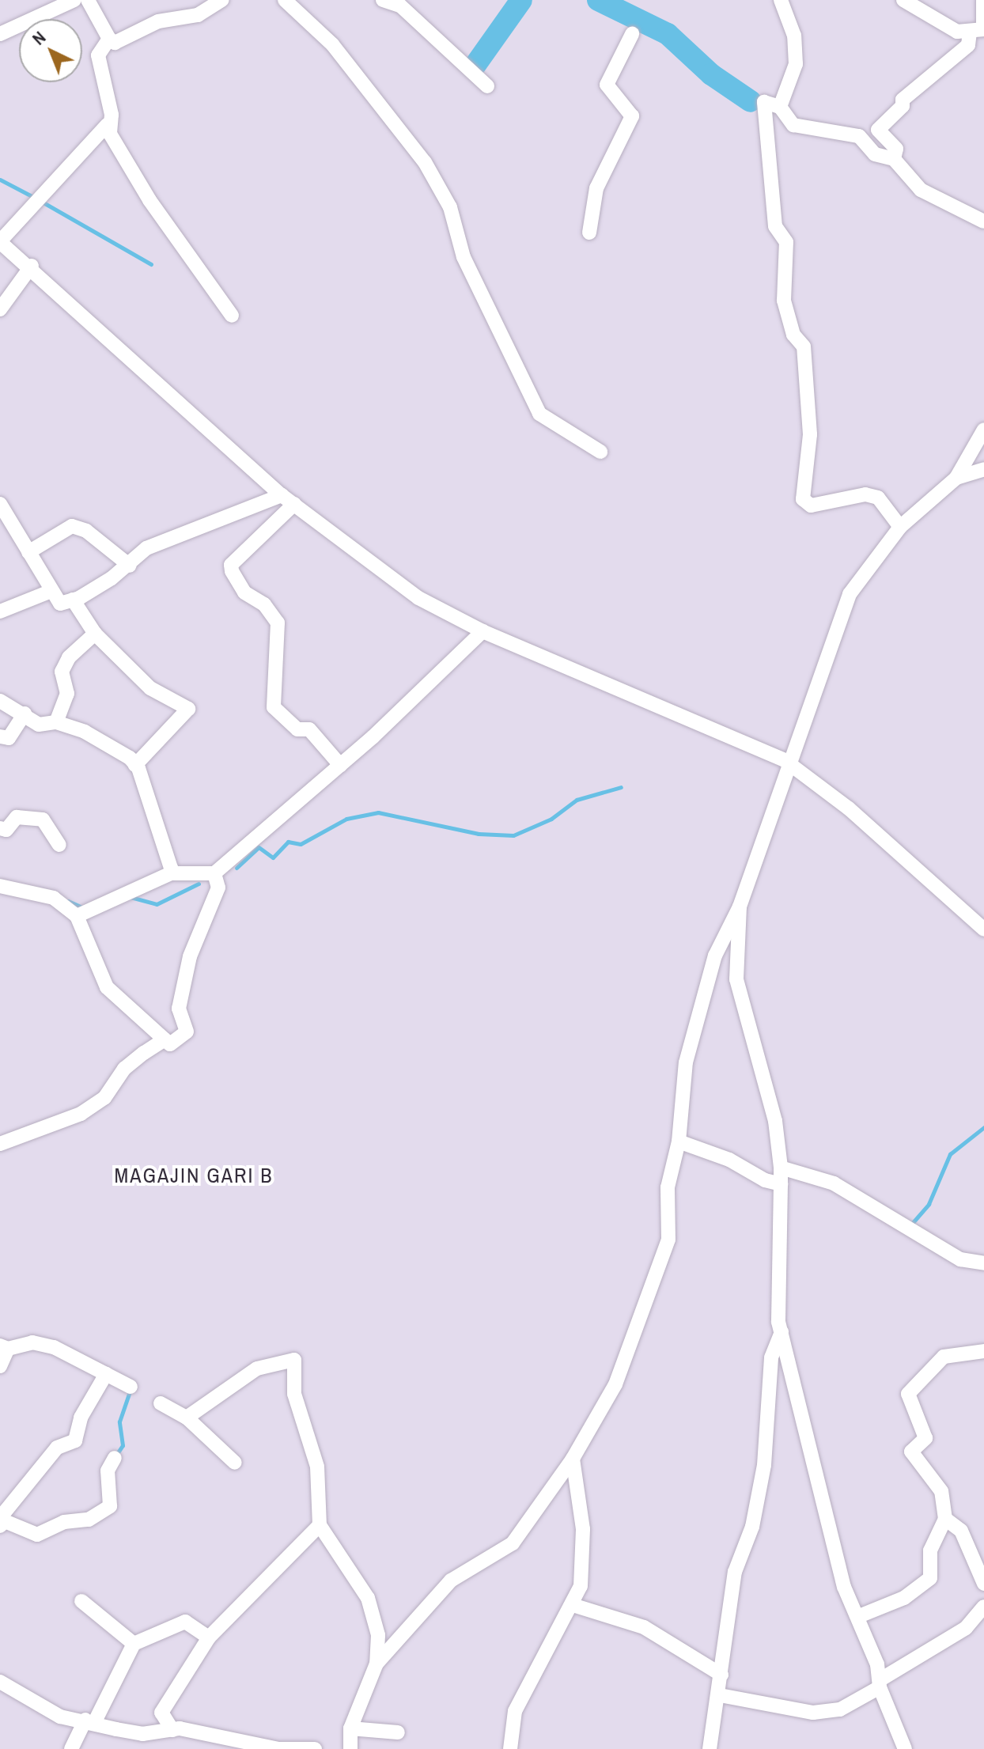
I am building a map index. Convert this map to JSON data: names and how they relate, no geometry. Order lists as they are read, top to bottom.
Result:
{
  "districts": ["MAGAJIN GARI B"],
  "north": "top left"
}
